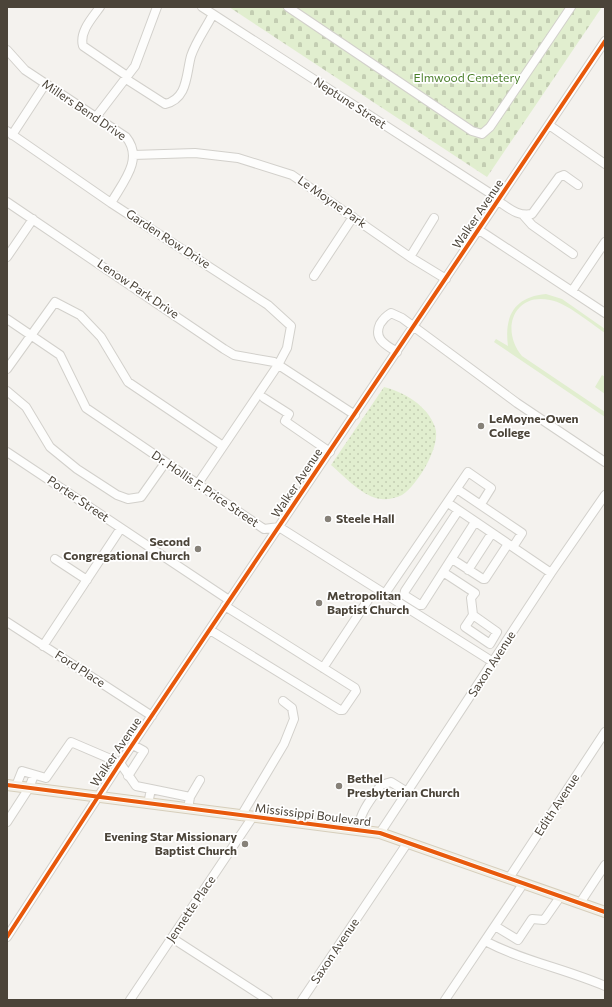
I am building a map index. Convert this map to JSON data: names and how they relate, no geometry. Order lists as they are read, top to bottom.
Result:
{
  "streets": {
    "main road": ["Mississippi Boulevard"],
    "street": [
      "Neptune Street",
      "Millers Bend Drive",
      "Le Moyne Park",
      "Walker Avenue",
      "Garden Row Drive",
      "Lenow Park Drive",
      "Dr. Hollis F. Price Street",
      "Porter Street",
      "Saxon Avenue",
      "Ford Place",
      "Edith Avenue",
      "Jennette Place"
    ]
  },
  "crossings": [
    ["Neptune Street", "Walker Avenue"],
    ["Millers Bend Drive", "Le Moyne Park"],
    ["Millers Bend Drive", "Garden Row Drive"],
    ["Le Moyne Park", "Walker Avenue"],
    ["Walker Avenue", "Dr. Hollis F. Price Street"],
    ["Walker Avenue", "Porter Street"],
    ["Walker Avenue", "Ford Place"],
    ["Walker Avenue", "Mississippi Boulevard"],
    ["Garden Row Drive", "Lenow Park Drive"],
    ["Garden Row Drive", "Dr. Hollis F. Price Street"],
    ["Saxon Avenue", "Mississippi Boulevard"],
    ["Edith Avenue", "Mississippi Boulevard"],
    ["Mississippi Boulevard", "Jennette Place"]
  ],
  "parks": ["Elmwood Cemetery"],
  "places": [
    "LeMoyne-Owen College",
    "Steele Hall",
    "Second Congregational Church",
    "Metropolitan Baptist Church",
    "Bethel Presbyterian Church",
    "Evening Star Missionary Baptist Church"
  ]
}
